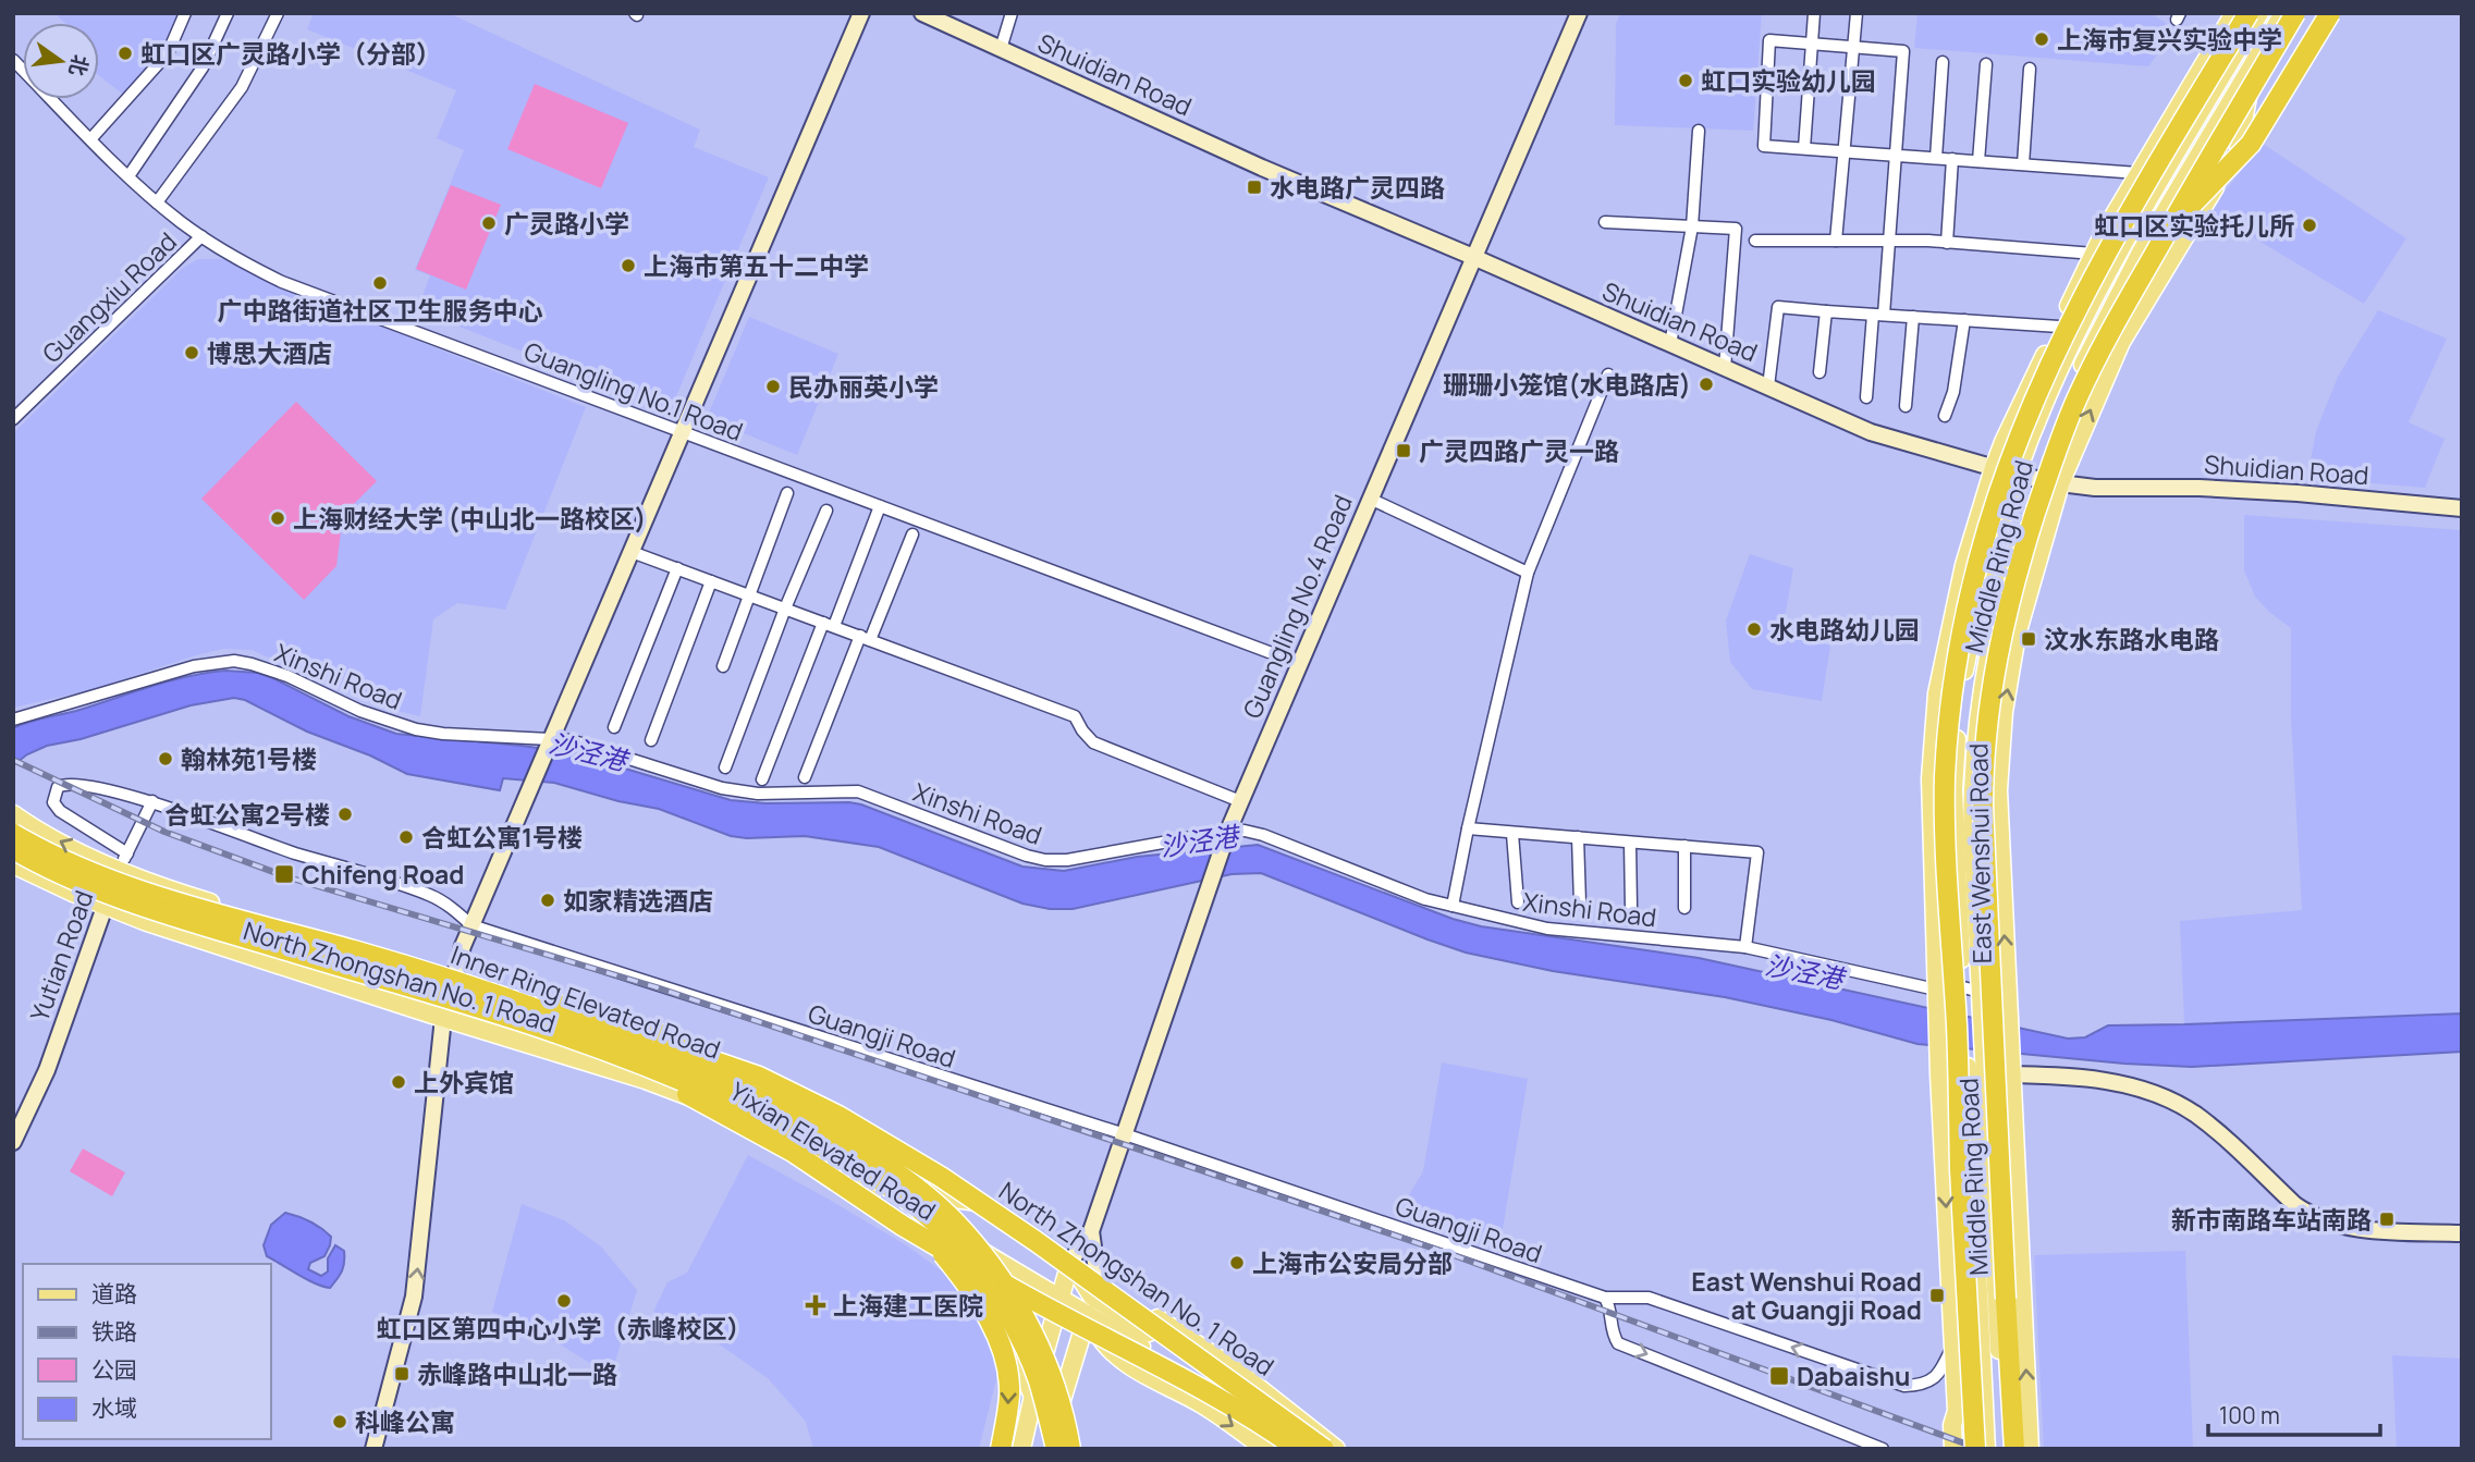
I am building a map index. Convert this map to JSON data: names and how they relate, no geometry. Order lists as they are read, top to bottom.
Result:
{
  "streets": {
    "highway": ["Middle Ring Road", "Inner Ring Elevated Road", "Yixian Elevated Road"],
    "main road": [
      "Shuidian Road",
      "Guangling No.4 Road",
      "East Wenshui Road",
      "Yutian Road",
      "North Zhongshan No. 1 Road"
    ],
    "street": [
      "Guangxiu Road",
      "Guangling No.1 Road",
      "Xinshi Road",
      "Guangji Road"
    ]
  },
  "crossings": [
    ["Shuidian Road", "Guangling No.4 Road"],
    ["Shuidian Road", "East Wenshui Road"],
    ["Guangxiu Road", "Guangling No.1 Road"],
    ["Guangling No.1 Road", "Guangling No.4 Road"],
    ["Guangling No.4 Road", "Xinshi Road"],
    ["Guangling No.4 Road", "Guangji Road"],
    ["Xinshi Road", "East Wenshui Road"],
    ["East Wenshui Road", "Guangji Road"],
    ["Yutian Road", "North Zhongshan No. 1 Road"],
    ["Yutian Road", "Guangji Road"],
    ["North Zhongshan No. 1 Road", "Inner Ring Elevated Road"],
    ["North Zhongshan No. 1 Road", "Guangji Road"],
    ["North Zhongshan No. 1 Road", "Yixian Elevated Road"],
    ["Inner Ring Elevated Road", "Yixian Elevated Road"]
  ],
  "water": ["沙泾港"],
  "places": {
    "other": [
      "上海市复兴实验中学",
      "虹口区广灵路小学（分部）",
      "虹口实验幼儿园",
      "广灵路小学",
      "虹口区实验托儿所",
      "上海市第五十二中学",
      "广中路街道社区卫生服务中心",
      "博思大酒店",
      "珊珊小笼馆(水电路店)",
      "民办丽英小学",
      "上海财经大学 (中山北一路校区)",
      "水电路幼儿园",
      "翰林苑1号楼",
      "合虹公寓2号楼",
      "合虹公寓1号楼",
      "如家精选酒店",
      "上外宾馆",
      "上海市公安局分部",
      "虹口区第四中心小学（赤峰校区）",
      "科峰公寓"
    ],
    "transit": [
      "水电路广灵四路",
      "广灵四路广灵一路",
      "汶水东路水电路",
      "Chifeng Road",
      "新市南路车站南路",
      "East Wenshui Road at Guangji Road",
      "赤峰路中山北一路",
      "Dabaishu"
    ],
    "health": ["上海建工医院"]
  },
  "legend": [
    "道路",
    "铁路",
    "公园",
    "水域"
  ],
  "scale_bar": "100 m",
  "north": "right"
}
